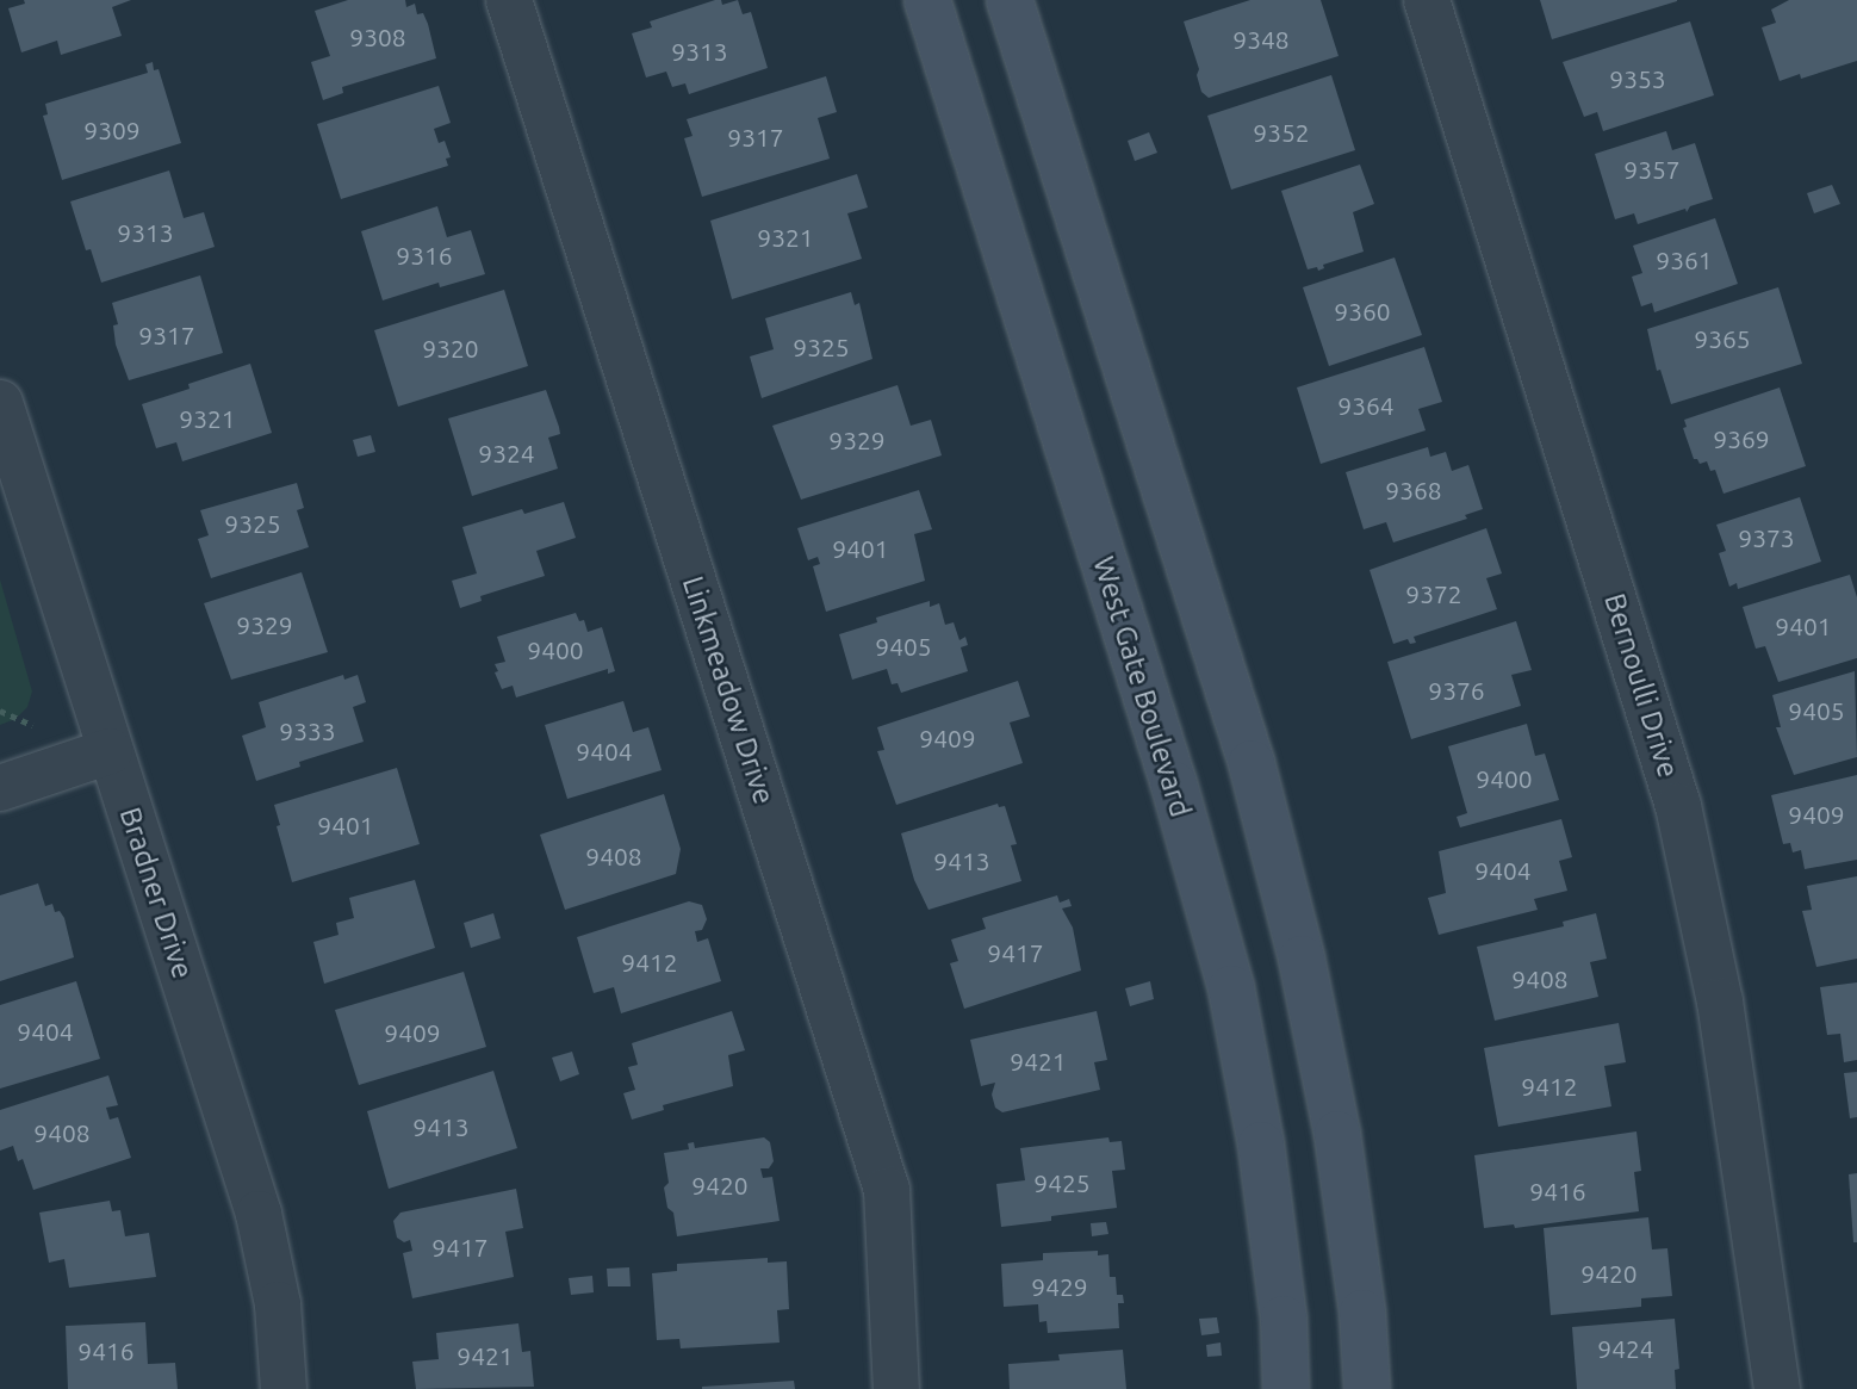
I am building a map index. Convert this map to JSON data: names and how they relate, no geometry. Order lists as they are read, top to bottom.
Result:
{
  "streets": {
    "main road": ["West Gate Boulevard"],
    "street": ["Bernoulli Drive", "Linkmeadow Drive", "Bradner Drive"]
  },
  "house_numbers": [
    "9308",
    "9348",
    "9313",
    "9353",
    "9309",
    "9352",
    "9317",
    "9357",
    "9313",
    "9321",
    "9316",
    "9361",
    "9360",
    "9317",
    "9365",
    "9325",
    "9320",
    "9364",
    "9321",
    "9369",
    "9329",
    "9324",
    "9368",
    "9325",
    "9373",
    "9401",
    "9372",
    "9329",
    "9401",
    "9405",
    "9400",
    "9376",
    "9405",
    "9333",
    "9409",
    "9404",
    "9400",
    "9409",
    "9401",
    "9408",
    "9413",
    "9404",
    "9417",
    "9412",
    "9408",
    "9404",
    "9409",
    "9421",
    "9412",
    "9413",
    "9408",
    "9425",
    "9420",
    "9416",
    "9417",
    "9420",
    "9429",
    "9424",
    "9416",
    "9421"
  ]
}
